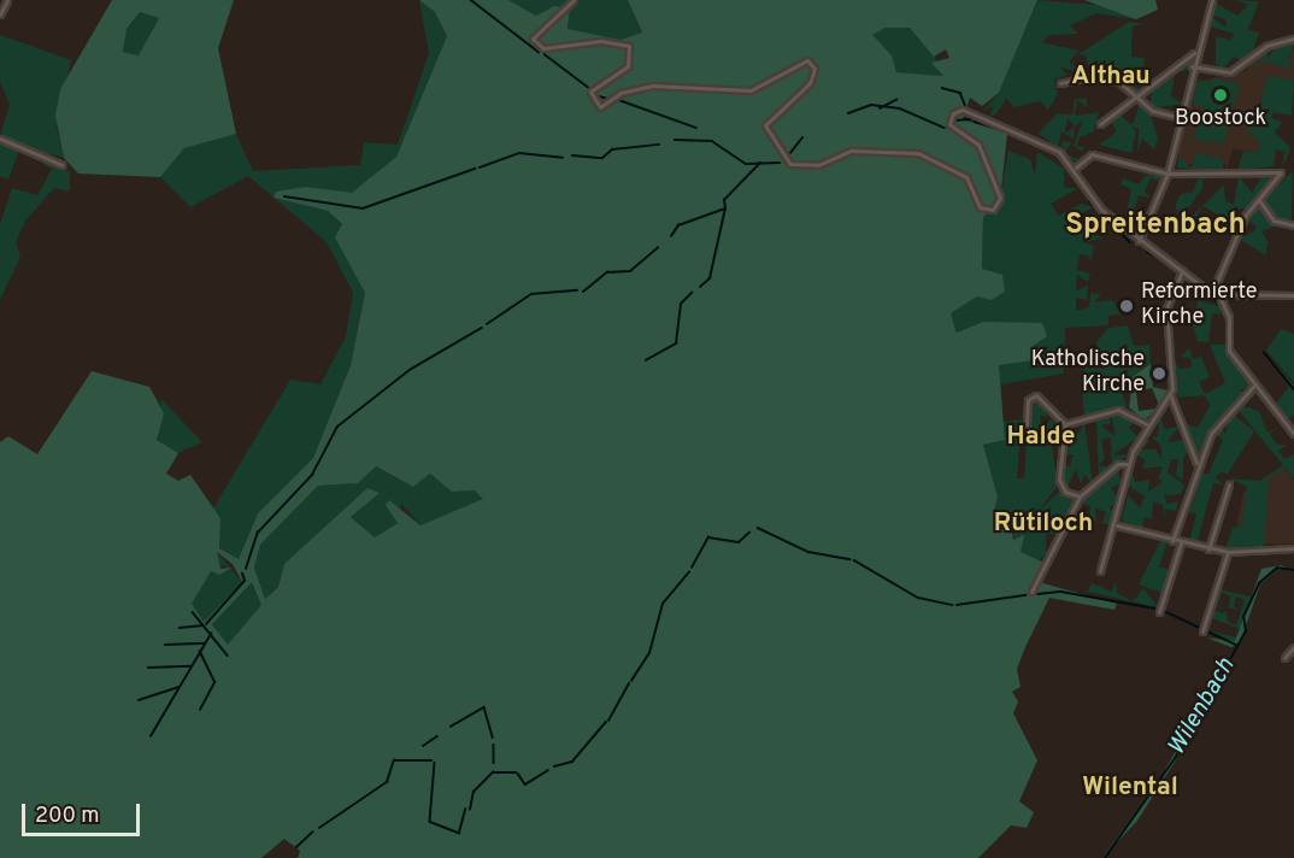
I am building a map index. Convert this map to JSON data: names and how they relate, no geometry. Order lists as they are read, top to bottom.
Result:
{
  "districts": [
    "Althau",
    "Spreitenbach",
    "Halde",
    "Rütiloch",
    "Wilental"
  ],
  "water": ["Wilenbach"],
  "places": ["Boostock", "Reformierte Kirche", "Katholische Kirche"],
  "scale_bar": "200 m"
}
